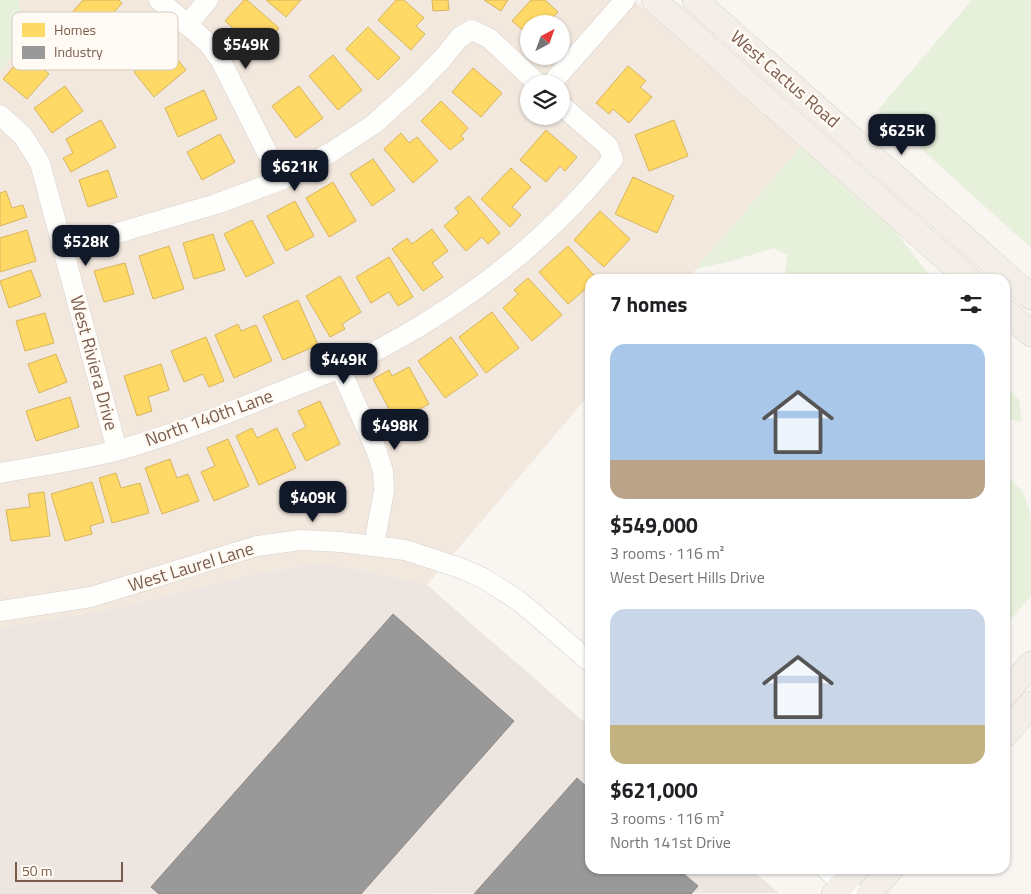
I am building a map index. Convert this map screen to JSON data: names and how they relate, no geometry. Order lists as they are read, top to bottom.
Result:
{
  "streets": {
    "main road": ["West Cactus Road"],
    "street": ["West Riviera Drive", "North 140th Lane", "West Laurel Lane"]
  },
  "crossings": [
    ["West Riviera Drive", "North 140th Lane"]
  ],
  "legend": ["Homes", "Industry"],
  "scale_bar": "50 m",
  "north": "top right",
  "page": {
    "price": [
      "$549K",
      "$625K",
      "$621K",
      "$528K",
      "$449K",
      "$498K",
      "$409K"
    ],
    "heading": "7 homes",
    "list": [
      {
        "name": "$549,000",
        "note": "3 rooms · 116 m² · West Desert Hills Drive"
      },
      {
        "name": "$621,000",
        "note": "3 rooms · 116 m² · North 141st Drive"
      }
    ],
    "scale": "50 m"
  }
}
